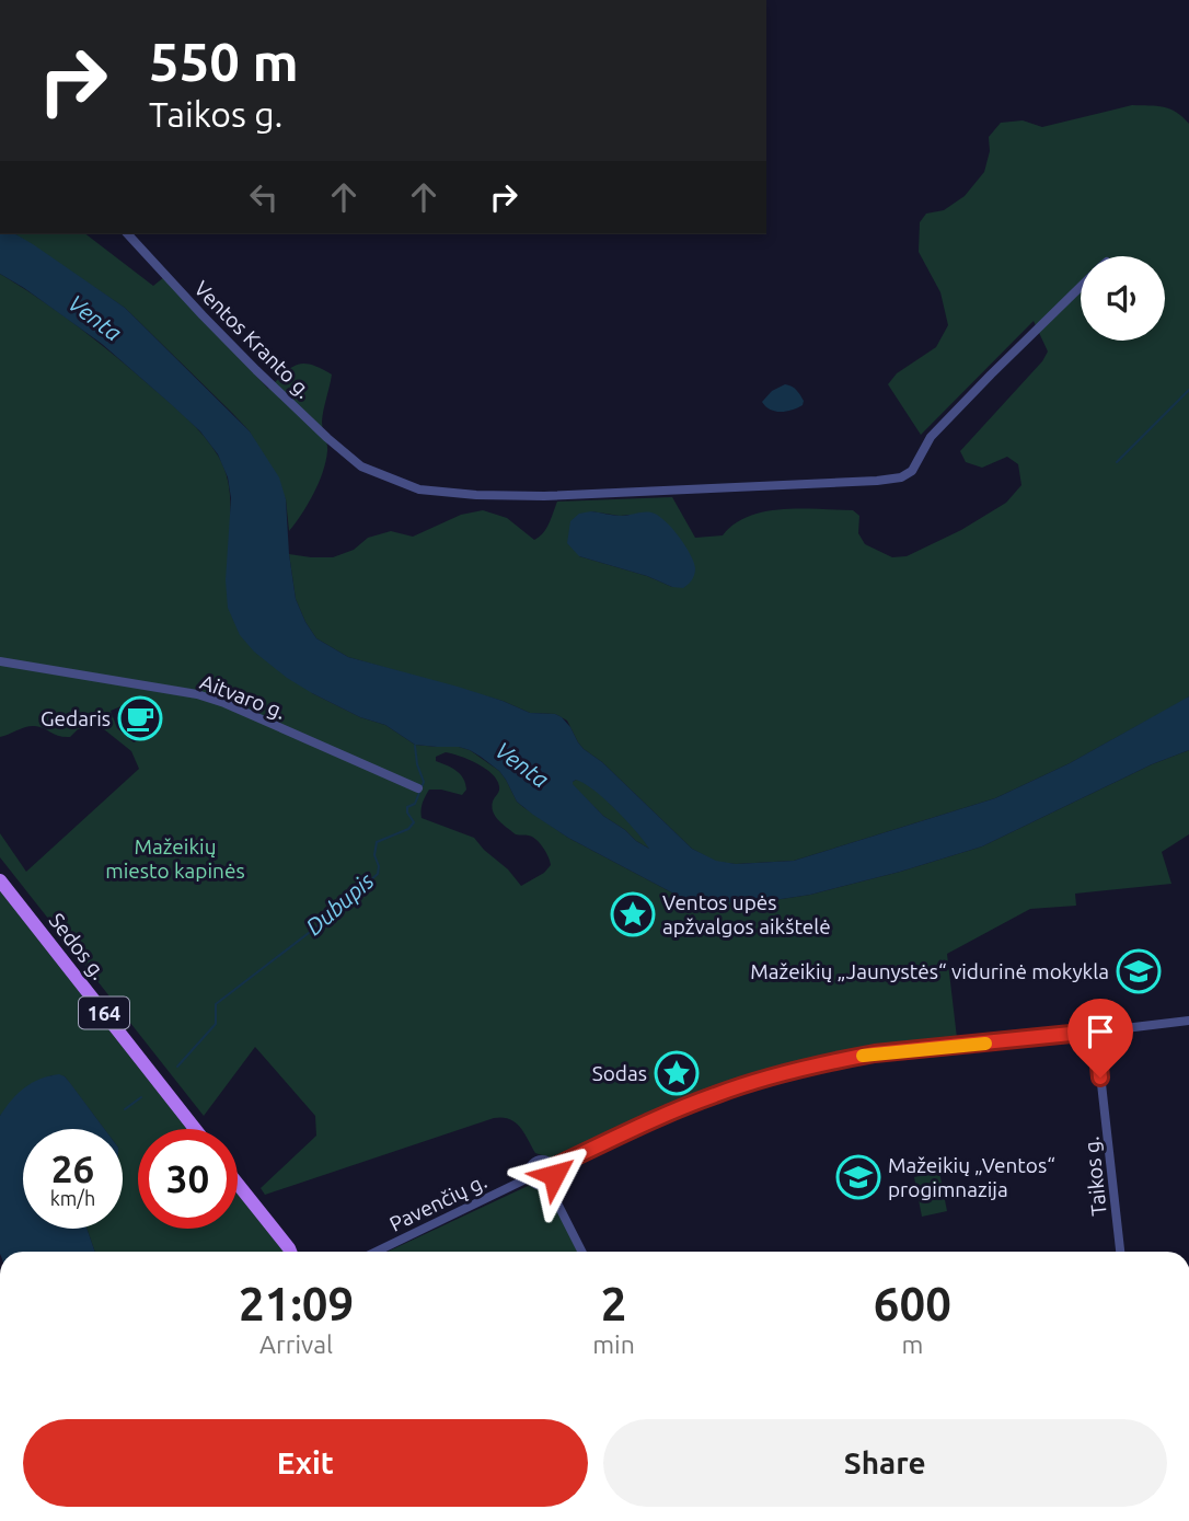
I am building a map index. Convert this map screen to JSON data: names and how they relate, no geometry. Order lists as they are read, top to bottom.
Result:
{
  "streets": {
    "main road": ["Sedos g.", "164"],
    "street": [
      "Ventos Kranto g.",
      "Aitvaro g.",
      "Taikos g.",
      "Pavenčių g."
    ]
  },
  "water": ["Venta", "Dubupis"],
  "parks": ["Mažeikių miesto kapinės"],
  "places": {
    "cafe": ["Gedaris"],
    "place": ["Ventos upės apžvalgos aikštelė", "Sodas"],
    "school or university": ["Mažeikių „Jaunystės“ vidurinė mokykla", "Mažeikių „Ventos“ progimnazija"]
  },
  "page": {
    "turn": ["550 m", "Taikos g."],
    "speed": "26 km/h",
    "limit": "30",
    "eta": [
      "21:09",
      "Arrival",
      "2",
      "min",
      "600",
      "m"
    ],
    "buttons": ["Exit", "Share"]
  }
}
